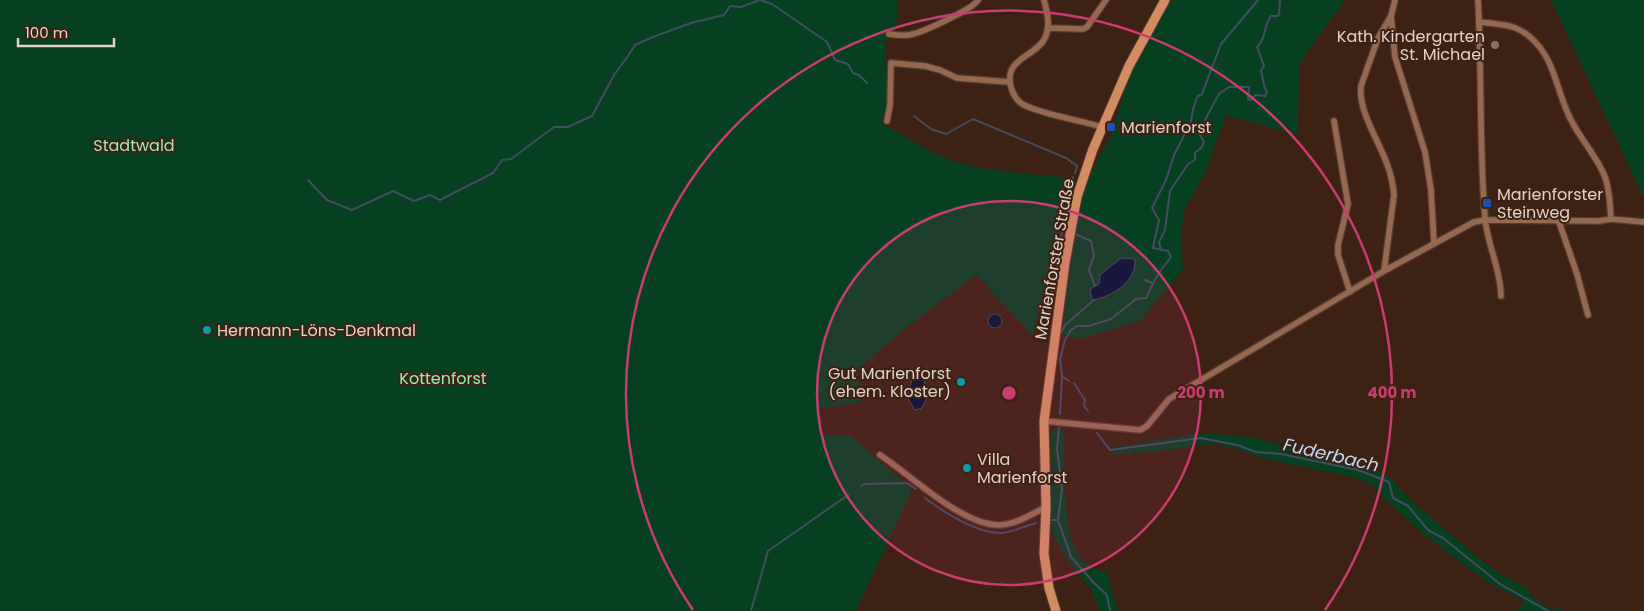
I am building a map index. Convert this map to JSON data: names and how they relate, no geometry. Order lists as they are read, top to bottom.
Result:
{
  "streets": {
    "main road": ["Marienforster Straße"]
  },
  "water": ["Fuderbach"],
  "parks": ["Stadtwald", "Kottenforst"],
  "places": {
    "other": [
      "Kath. Kindergarten St. Michael",
      "Hermann-Löns-Denkmal",
      "Gut Marienforst (ehem. Kloster)",
      "Villa Marienforst"
    ],
    "transit": ["Marienforst", "Marienforster Steinweg"]
  },
  "scale_bar": "100 m",
  "rings": ["200 m", "400 m"]
}
